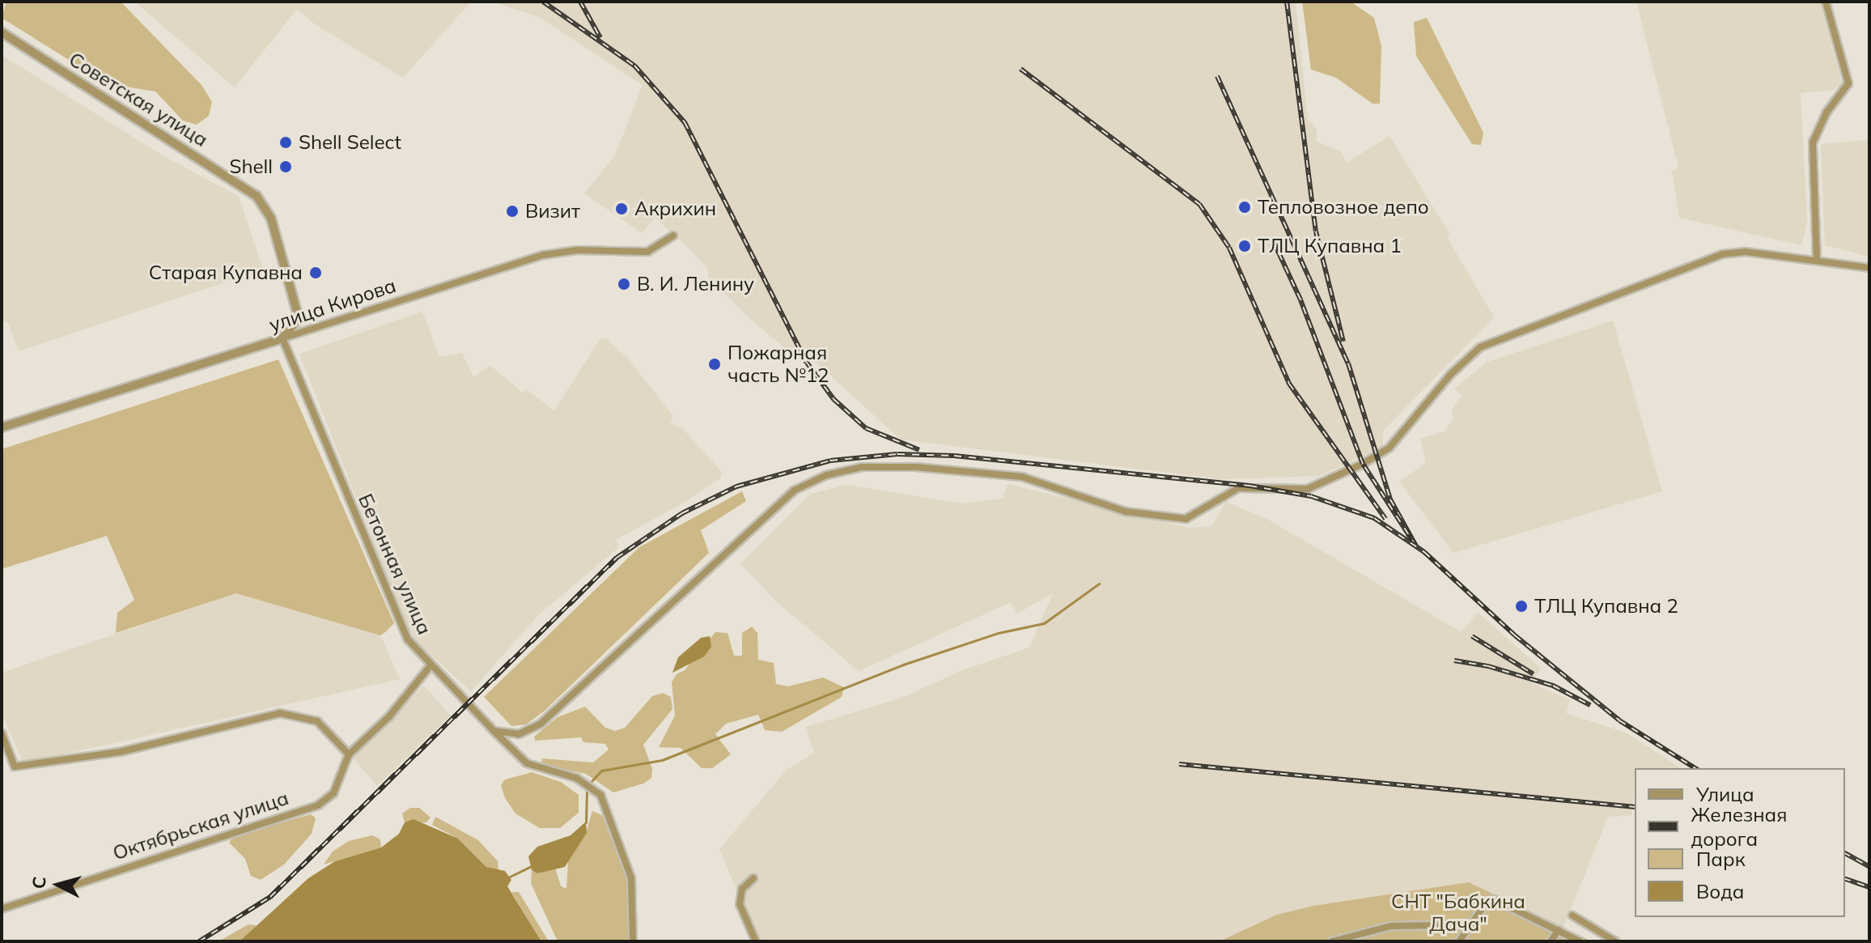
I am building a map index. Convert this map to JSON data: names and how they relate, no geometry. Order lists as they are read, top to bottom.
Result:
{
  "streets": {
    "street": [
      "Советская улица",
      "улица Кирова",
      "Бетонная улица",
      "Октябрьская улица"
    ]
  },
  "crossings": [
    ["Советская улица", "улица Кирова"],
    ["Советская улица", "Бетонная улица"],
    ["улица Кирова", "Бетонная улица"]
  ],
  "parks": ["СНТ \"Бабкина Дача\""],
  "places": [
    "Shell Select",
    "Shell",
    "Тепловозное депо",
    "Акрихин",
    "Визит",
    "ТЛЦ Купавна 1",
    "Старая Купавна",
    "В. И. Ленину",
    "Пожарная часть №12",
    "ТЛЦ Купавна 2"
  ],
  "legend": [
    "Улица",
    "Железная дорога",
    "Парк",
    "Вода"
  ],
  "north": "left"
}
